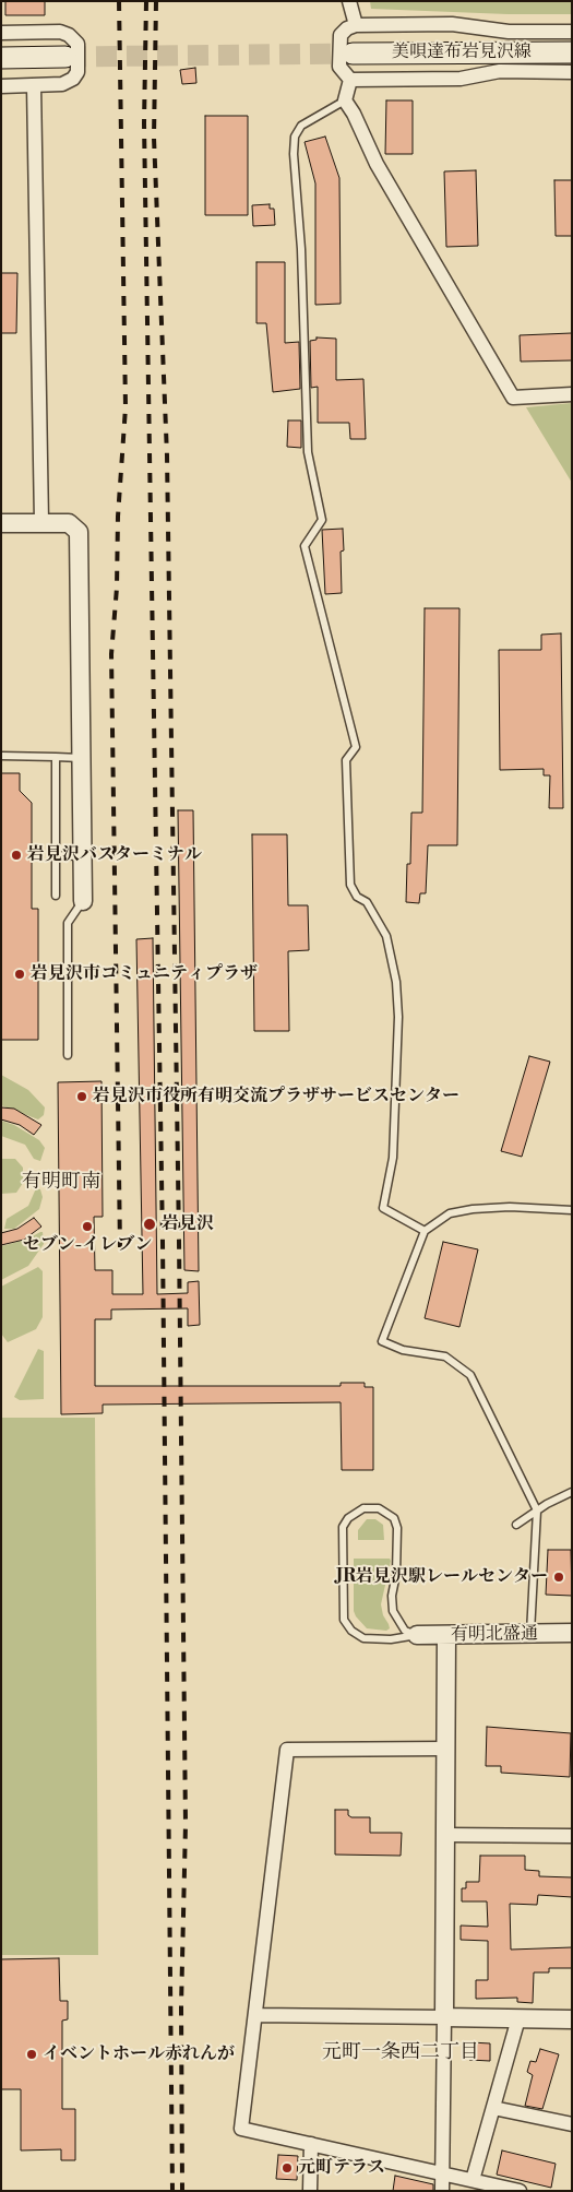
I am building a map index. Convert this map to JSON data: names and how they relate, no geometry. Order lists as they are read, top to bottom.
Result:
{
  "streets": {
    "main road": ["美唄達布岩見沢線"],
    "street": ["有明北盛通"]
  },
  "districts": ["有明町南", "元町一条西二丁目"],
  "places": [
    "岩見沢バスターミナル",
    "岩見沢市コミュニティプラザ",
    "岩見沢市役所有明交流プラザサービスセンター",
    "岩見沢",
    "セブン-イレブン",
    "JR岩見沢駅レールセンター",
    "イベントホール赤れんが",
    "元町テラス"
  ]
}
